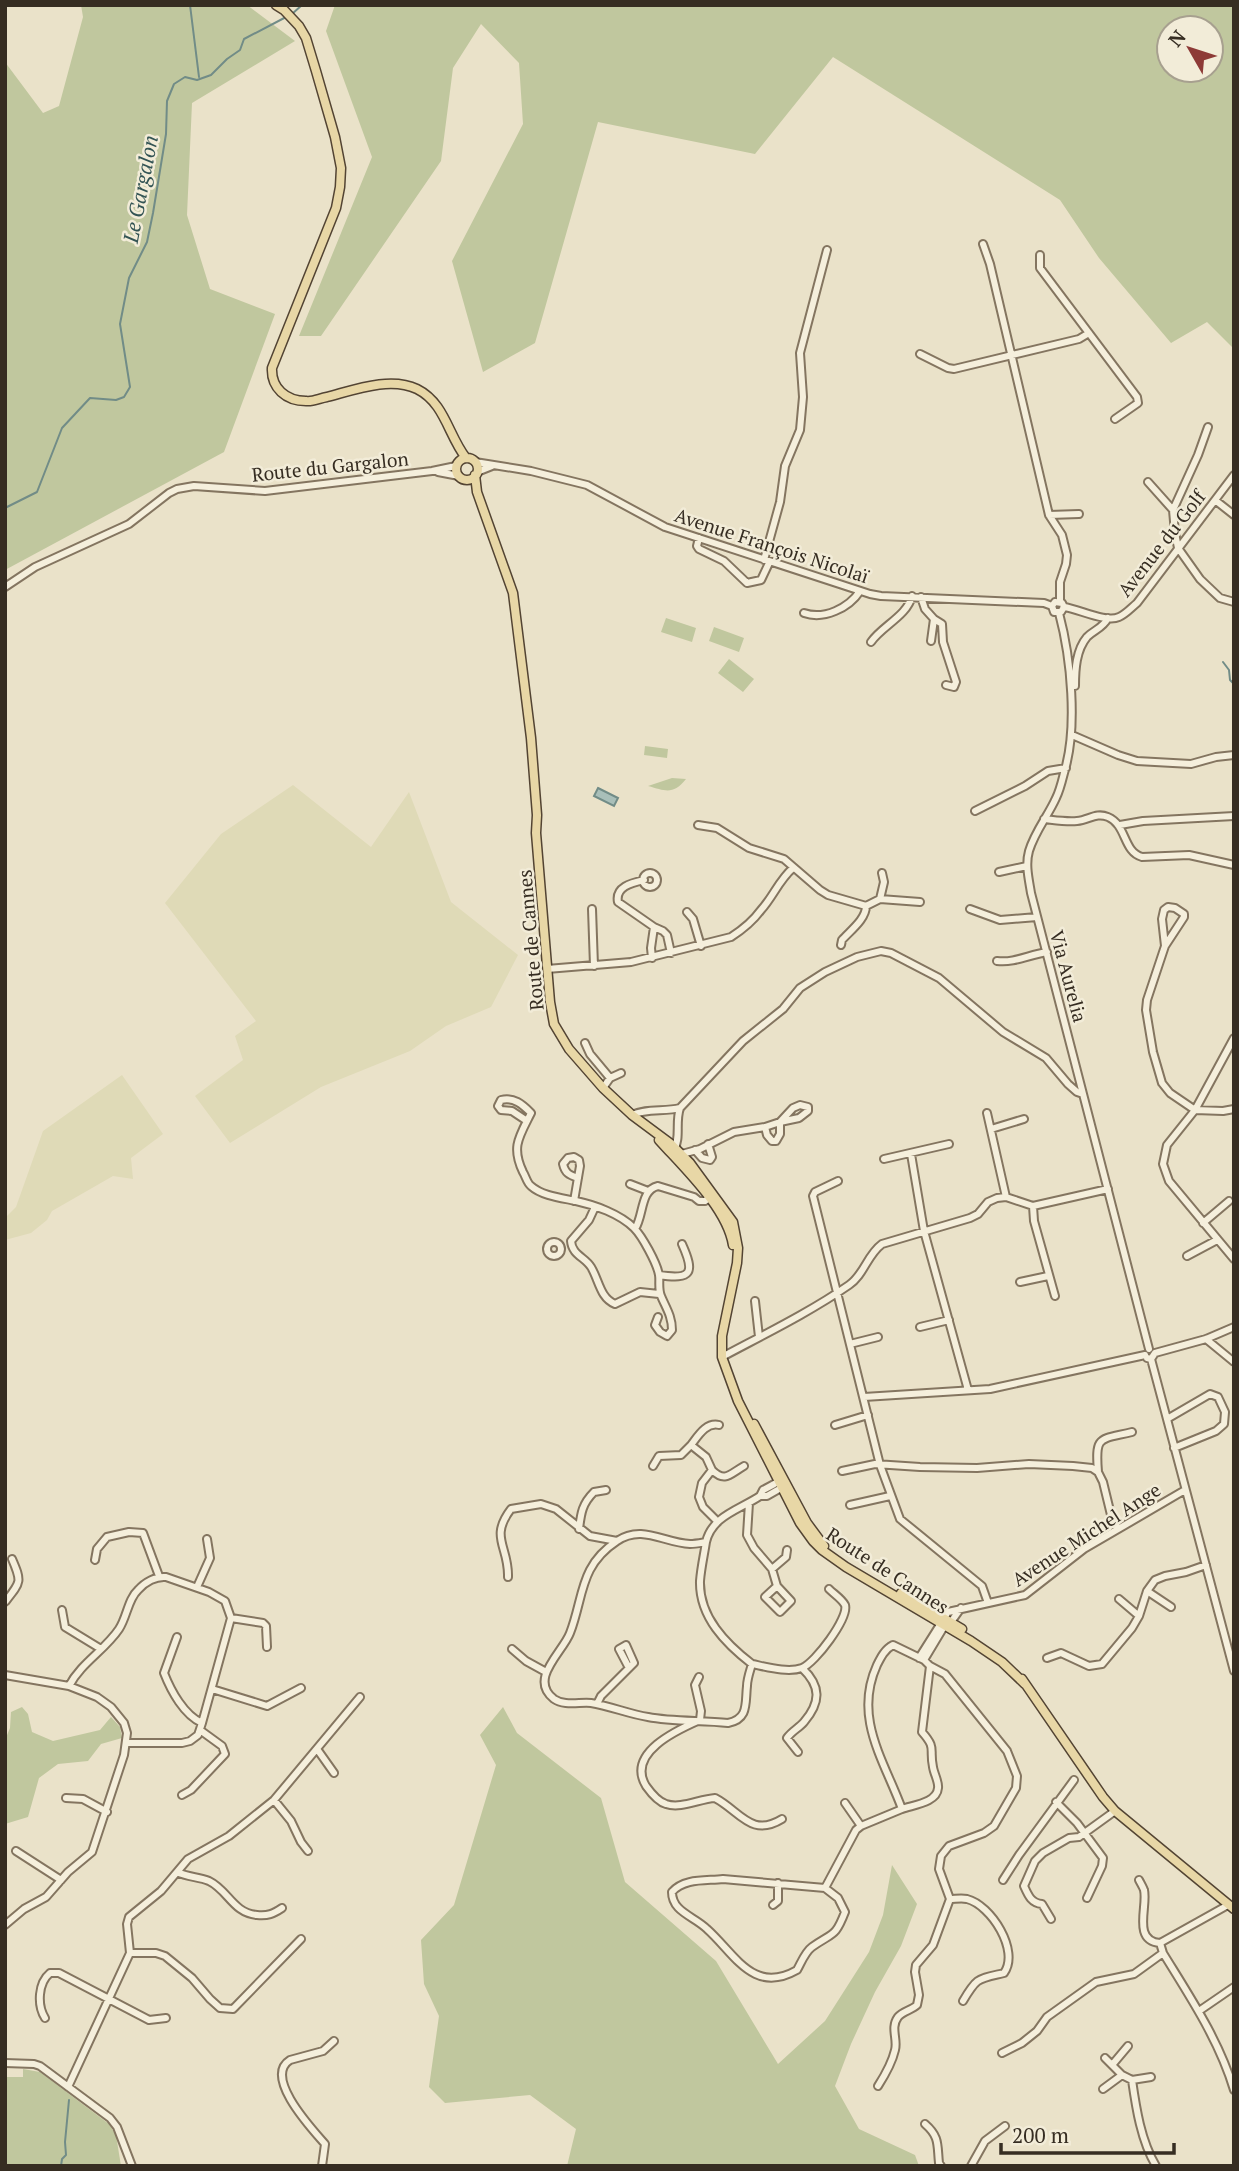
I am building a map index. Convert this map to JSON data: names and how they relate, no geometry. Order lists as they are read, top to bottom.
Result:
{
  "streets": {
    "main road": ["Route de Cannes"],
    "street": [
      "Route du Gargalon",
      "Avenue du Golf",
      "Avenue François Nicolaï",
      "Via Aurelia",
      "Avenue Michel Ange"
    ]
  },
  "crossings": [
    ["Route du Gargalon", "Avenue François Nicolaï"],
    ["Route du Gargalon", "Route de Cannes"],
    ["Avenue du Golf", "Avenue François Nicolaï"],
    ["Avenue du Golf", "Via Aurelia"],
    ["Avenue François Nicolaï", "Route de Cannes"],
    ["Avenue François Nicolaï", "Via Aurelia"],
    ["Route de Cannes", "Avenue Michel Ange"],
    ["Via Aurelia", "Avenue Michel Ange"]
  ],
  "water": ["Le Gargalon"],
  "scale_bar": "200 m",
  "north": "top left"
}
